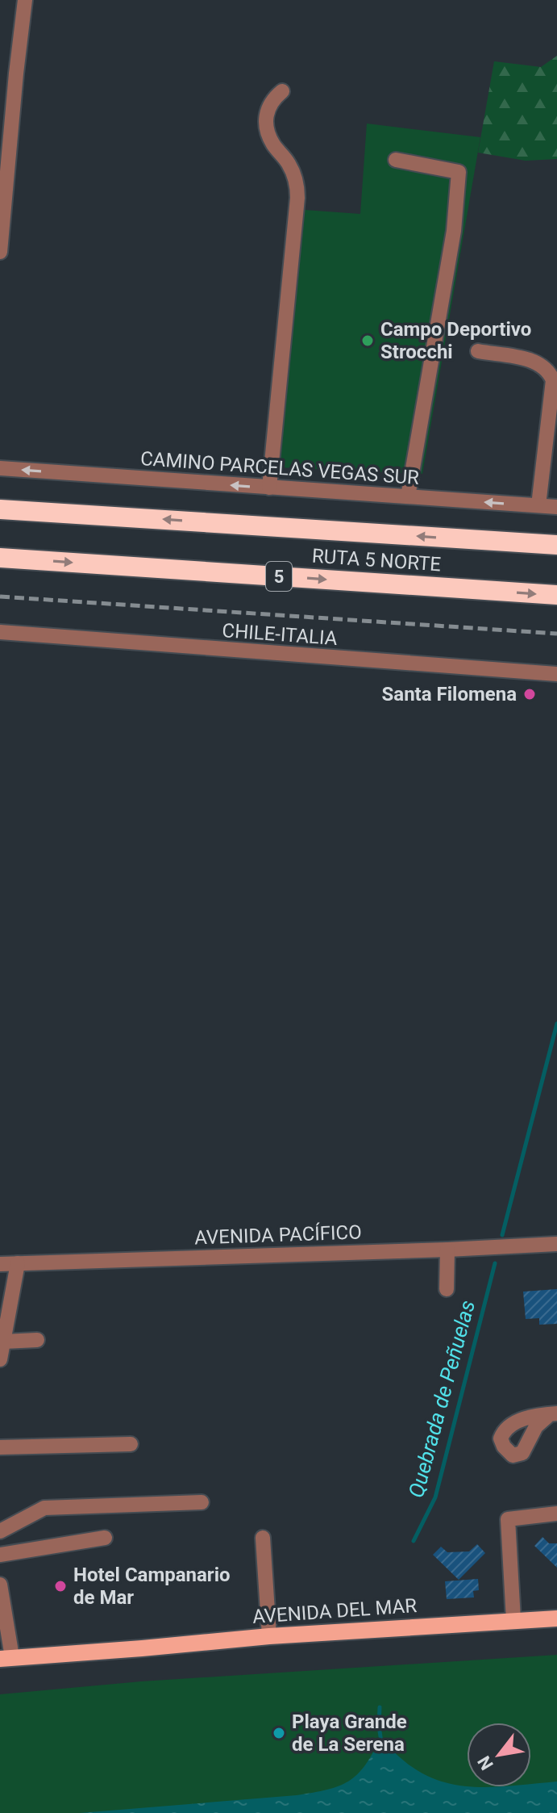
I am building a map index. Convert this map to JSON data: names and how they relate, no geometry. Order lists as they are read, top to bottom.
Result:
{
  "streets": {
    "highway": ["RUTA 5 NORTE", "5"],
    "main road": ["AVENIDA DEL MAR"],
    "street": ["CAMINO PARCELAS VEGAS SUR", "CHILE-ITALIA", "AVENIDA PACÍFICO"]
  },
  "one_way": ["CAMINO PARCELAS VEGAS SUR"],
  "water": ["Quebrada de Peñuelas"],
  "places": [
    "Campo Deportivo Strocchi",
    "Santa Filomena",
    "Hotel Campanario de Mar",
    "Playa Grande de La Serena"
  ],
  "north": "bottom left"
}
